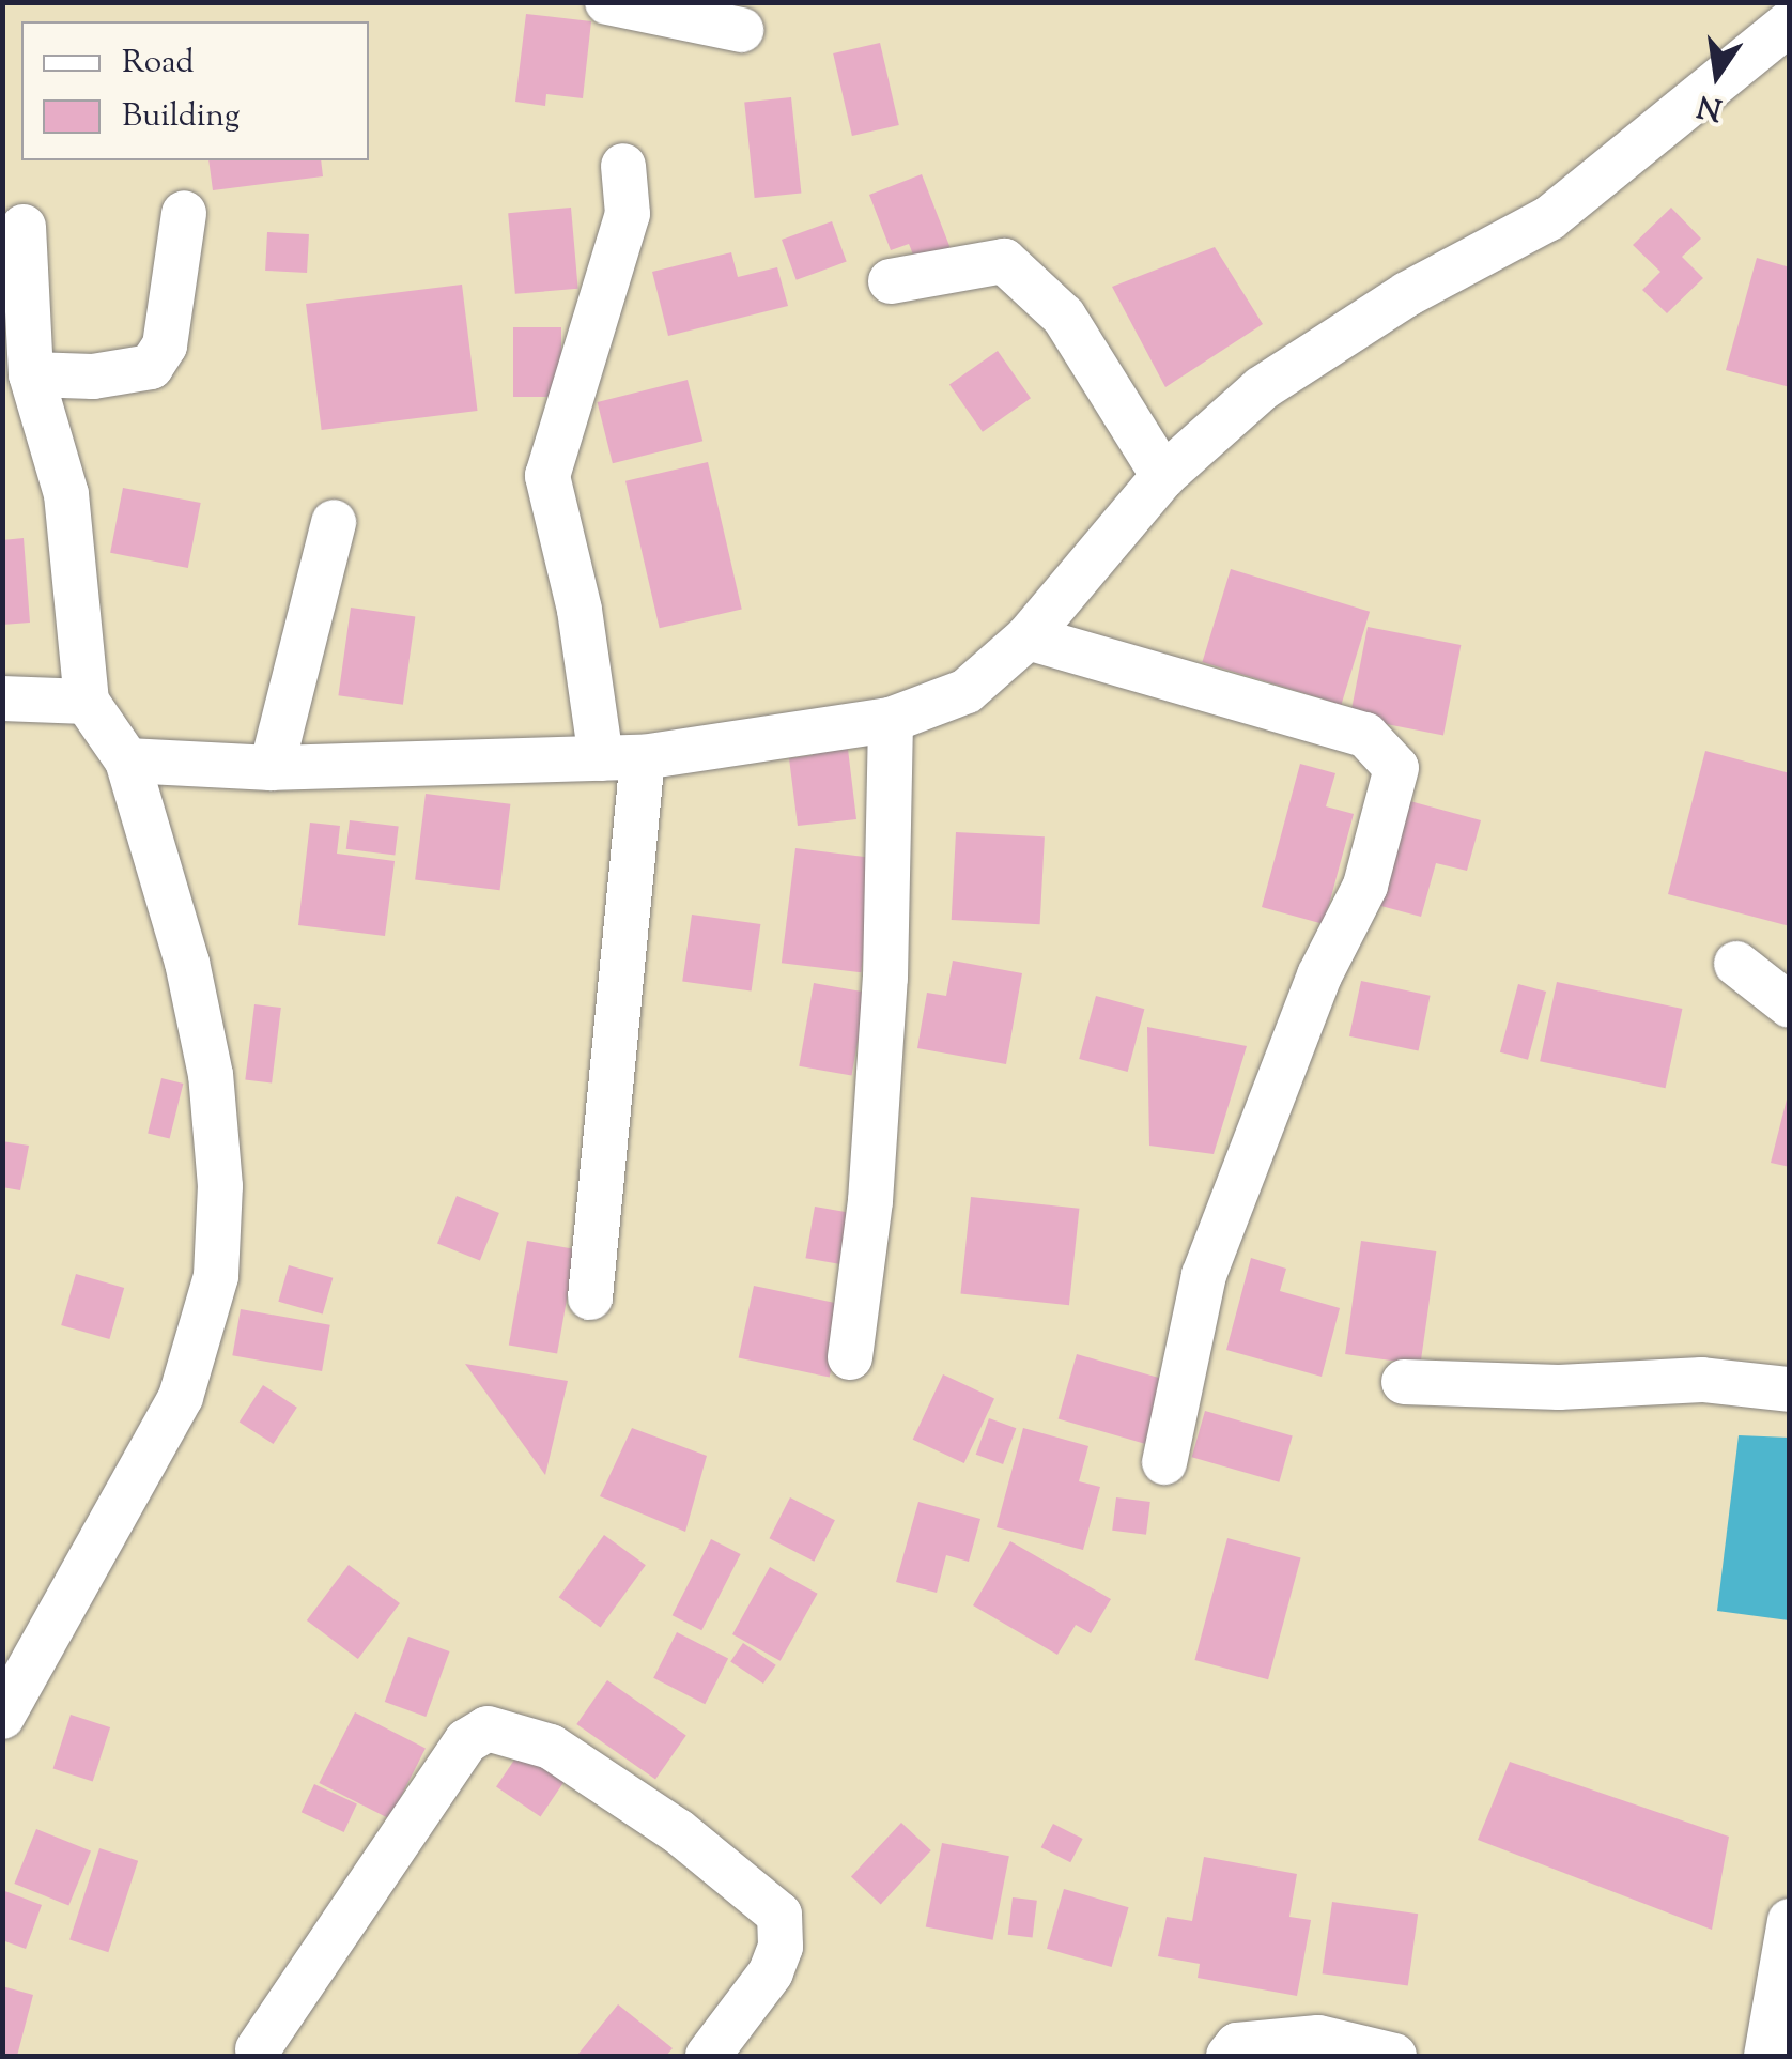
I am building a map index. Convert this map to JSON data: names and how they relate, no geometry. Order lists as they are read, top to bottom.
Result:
{
  "legend": ["Road", "Building"],
  "north": "bottom"
}
